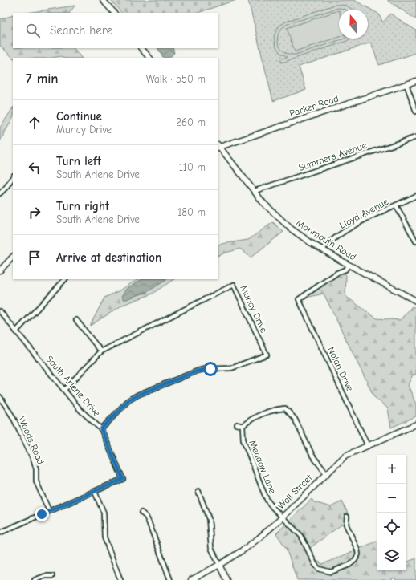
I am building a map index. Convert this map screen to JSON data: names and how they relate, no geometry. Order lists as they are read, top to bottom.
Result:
{
  "streets": {
    "street": [
      "Parker Road",
      "Summers Avenue",
      "Lloyd Avenue",
      "Monmouth Road",
      "Muncy Drive",
      "Nolan Drive",
      "South Arlene Drive",
      "Woods Road",
      "Meadow Lane",
      "Wall Street"
    ]
  },
  "crossings": [
    ["Parker Road", "Monmouth Road"],
    ["Summers Avenue", "Monmouth Road"],
    ["Lloyd Avenue", "Monmouth Road"],
    ["Monmouth Road", "Nolan Drive"],
    ["Muncy Drive", "South Arlene Drive"],
    ["Nolan Drive", "Wall Street"],
    ["Meadow Lane", "Wall Street"]
  ],
  "north": "top",
  "page": {
    "search": "Search here",
    "heading": ["7 min", "Walk · 550 m"],
    "list": [
      ["Continue", "Muncy Drive", "260 m"],
      ["Turn left", "South Arlene Drive", "110 m"],
      ["Turn right", "South Arlene Drive", "180 m"],
      "Arrive at destination"
    ],
    "map_buttons": ["+", "−"]
  }
}
